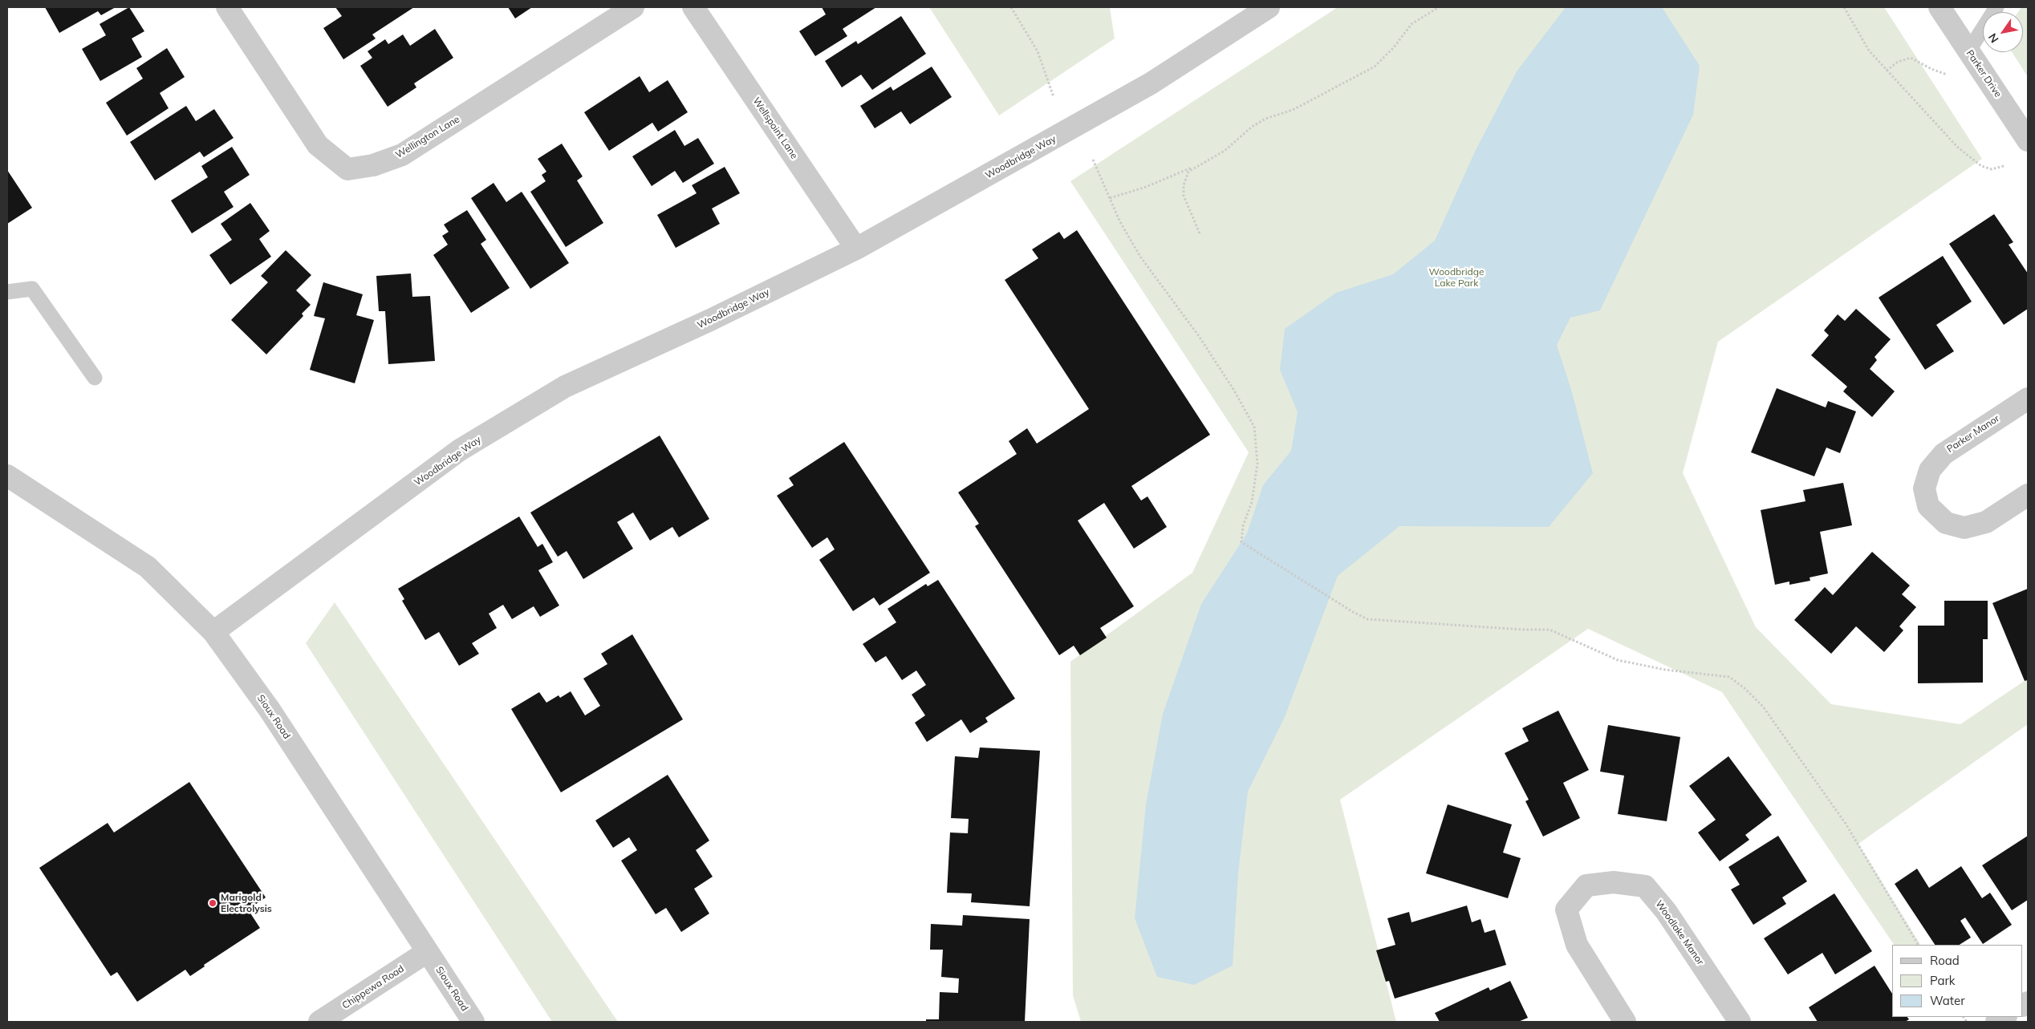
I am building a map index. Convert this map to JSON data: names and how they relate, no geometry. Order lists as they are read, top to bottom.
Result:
{
  "streets": {
    "street": [
      "Parker Drive",
      "Wellspoint Lane",
      "Wellington Lane",
      "Woodbridge Way",
      "Parker Manor",
      "Sioux Road",
      "Woodlake Manor",
      "Chippewa Road"
    ]
  },
  "crossings": [
    ["Wellspoint Lane", "Woodbridge Way"],
    ["Woodbridge Way", "Sioux Road"],
    ["Sioux Road", "Chippewa Road"]
  ],
  "parks": ["Woodbridge Lake Park"],
  "places": ["Marigold Electrolysis"],
  "legend": ["Road", "Park", "Water"],
  "north": "bottom left"
}
